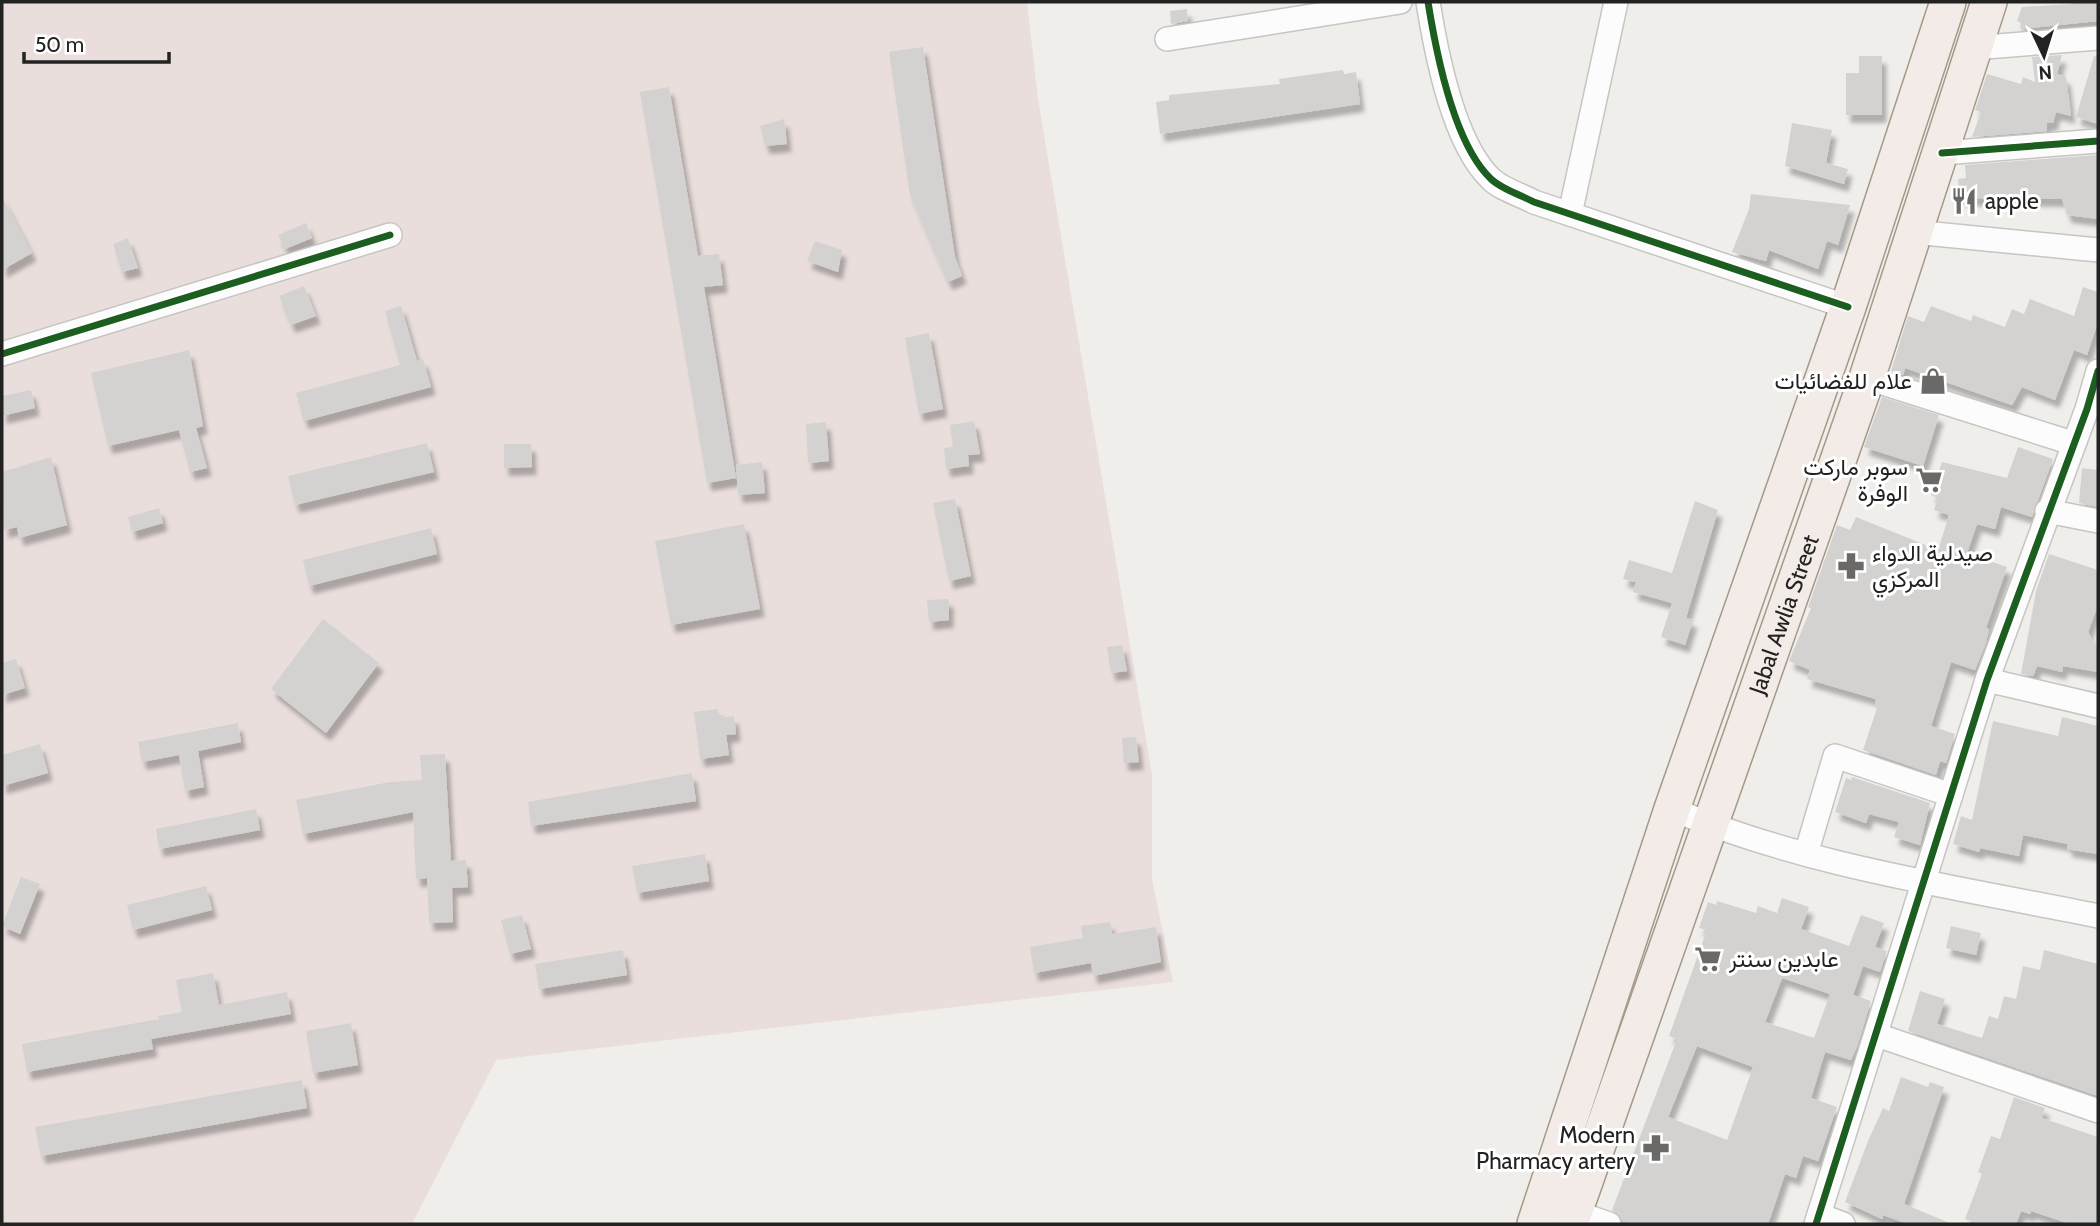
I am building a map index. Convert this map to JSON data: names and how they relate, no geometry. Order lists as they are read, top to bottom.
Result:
{
  "streets": {
    "main road": ["Jabal Awlia Street"]
  },
  "places": {
    "restaurant": ["apple"],
    "shop": ["علام للفضائيات"],
    "supermarket": ["سوبر ماركت الوفرة", "عابدين سنتر"],
    "pharmacy": ["صيدلية الدواء المركزي", "Modern Pharmacy artery"]
  },
  "scale_bar": "50 m",
  "north": "bottom"
}
